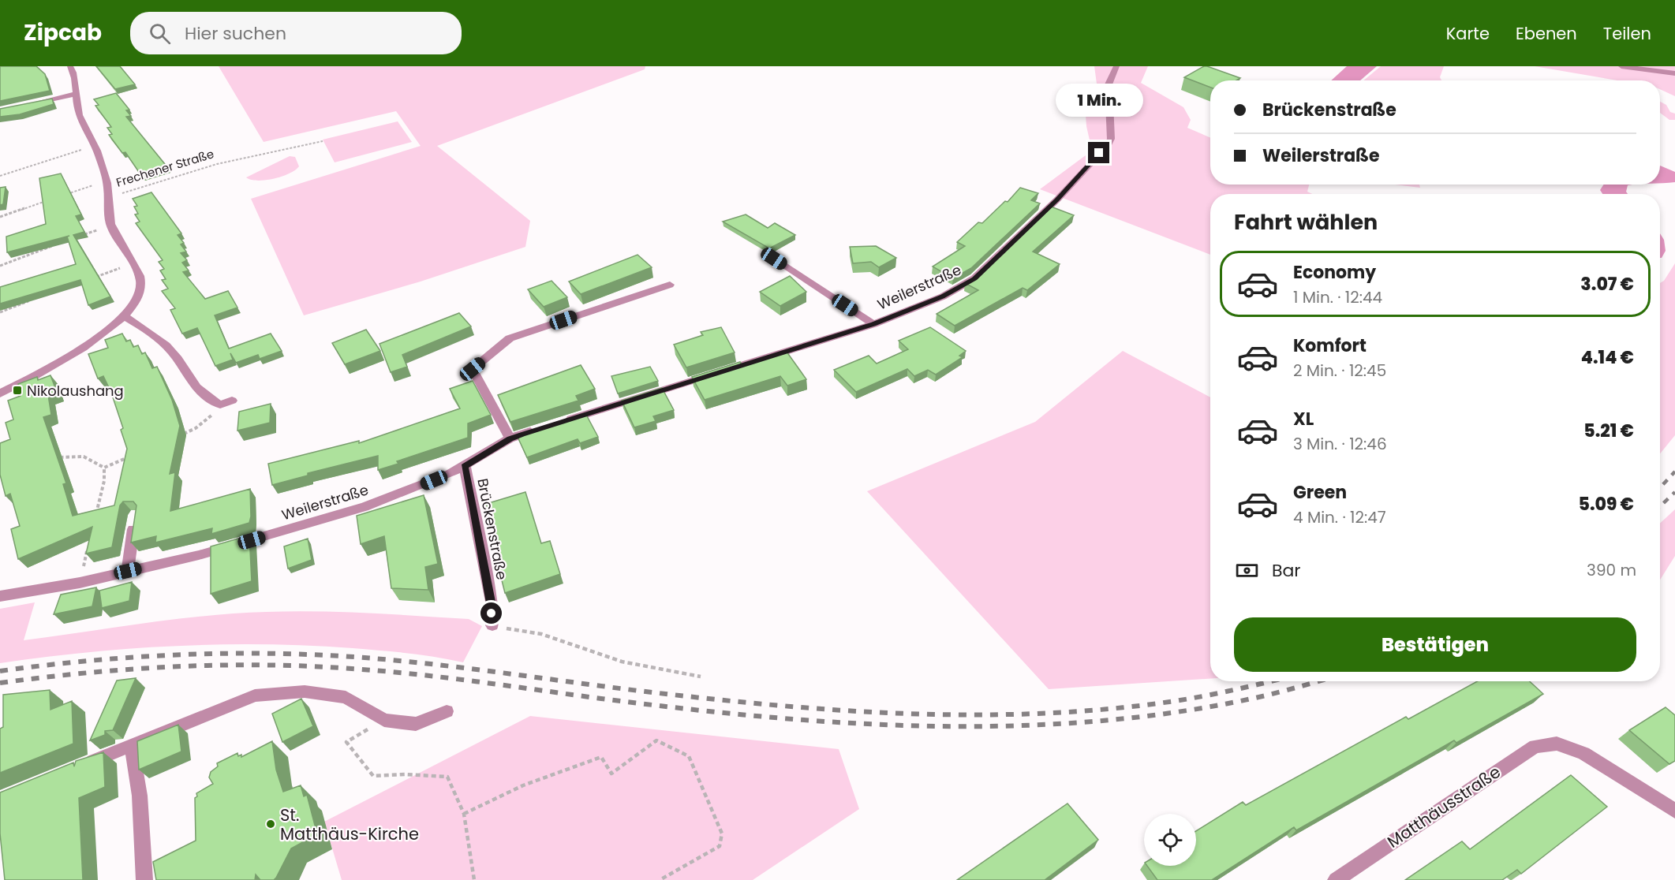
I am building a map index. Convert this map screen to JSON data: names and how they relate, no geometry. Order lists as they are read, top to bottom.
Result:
{
  "streets": {
    "street": [
      "Frechener Straße",
      "Weilerstraße",
      "Brückenstraße",
      "Matthäusstraße"
    ]
  },
  "crossings": [
    ["Weilerstraße", "Brückenstraße"]
  ],
  "places": {
    "transit": ["Nikolaushang"],
    "other": ["St. Matthäus-Kirche"]
  },
  "page": {
    "header": "Zipcab",
    "search": "Hier suchen",
    "nav": ["Karte", "Ebenen", "Teilen"],
    "banner": ["Brückenstraße", "Weilerstraße"],
    "bubble": "1 Min.",
    "heading": "Fahrt wählen",
    "list": [
      {
        "name": "Economy",
        "note": "1 Min. · 12:44",
        "value": "3.07 €"
      },
      {
        "name": "Komfort",
        "note": "2 Min. · 12:45",
        "value": "4.14 €"
      },
      {
        "name": "XL",
        "note": "3 Min. · 12:46",
        "value": "5.21 €"
      },
      {
        "name": "Green",
        "note": "4 Min. · 12:47",
        "value": "5.09 €"
      }
    ],
    "pay": ["Bar", "390 m"],
    "buttons": "Bestätigen"
  }
}
